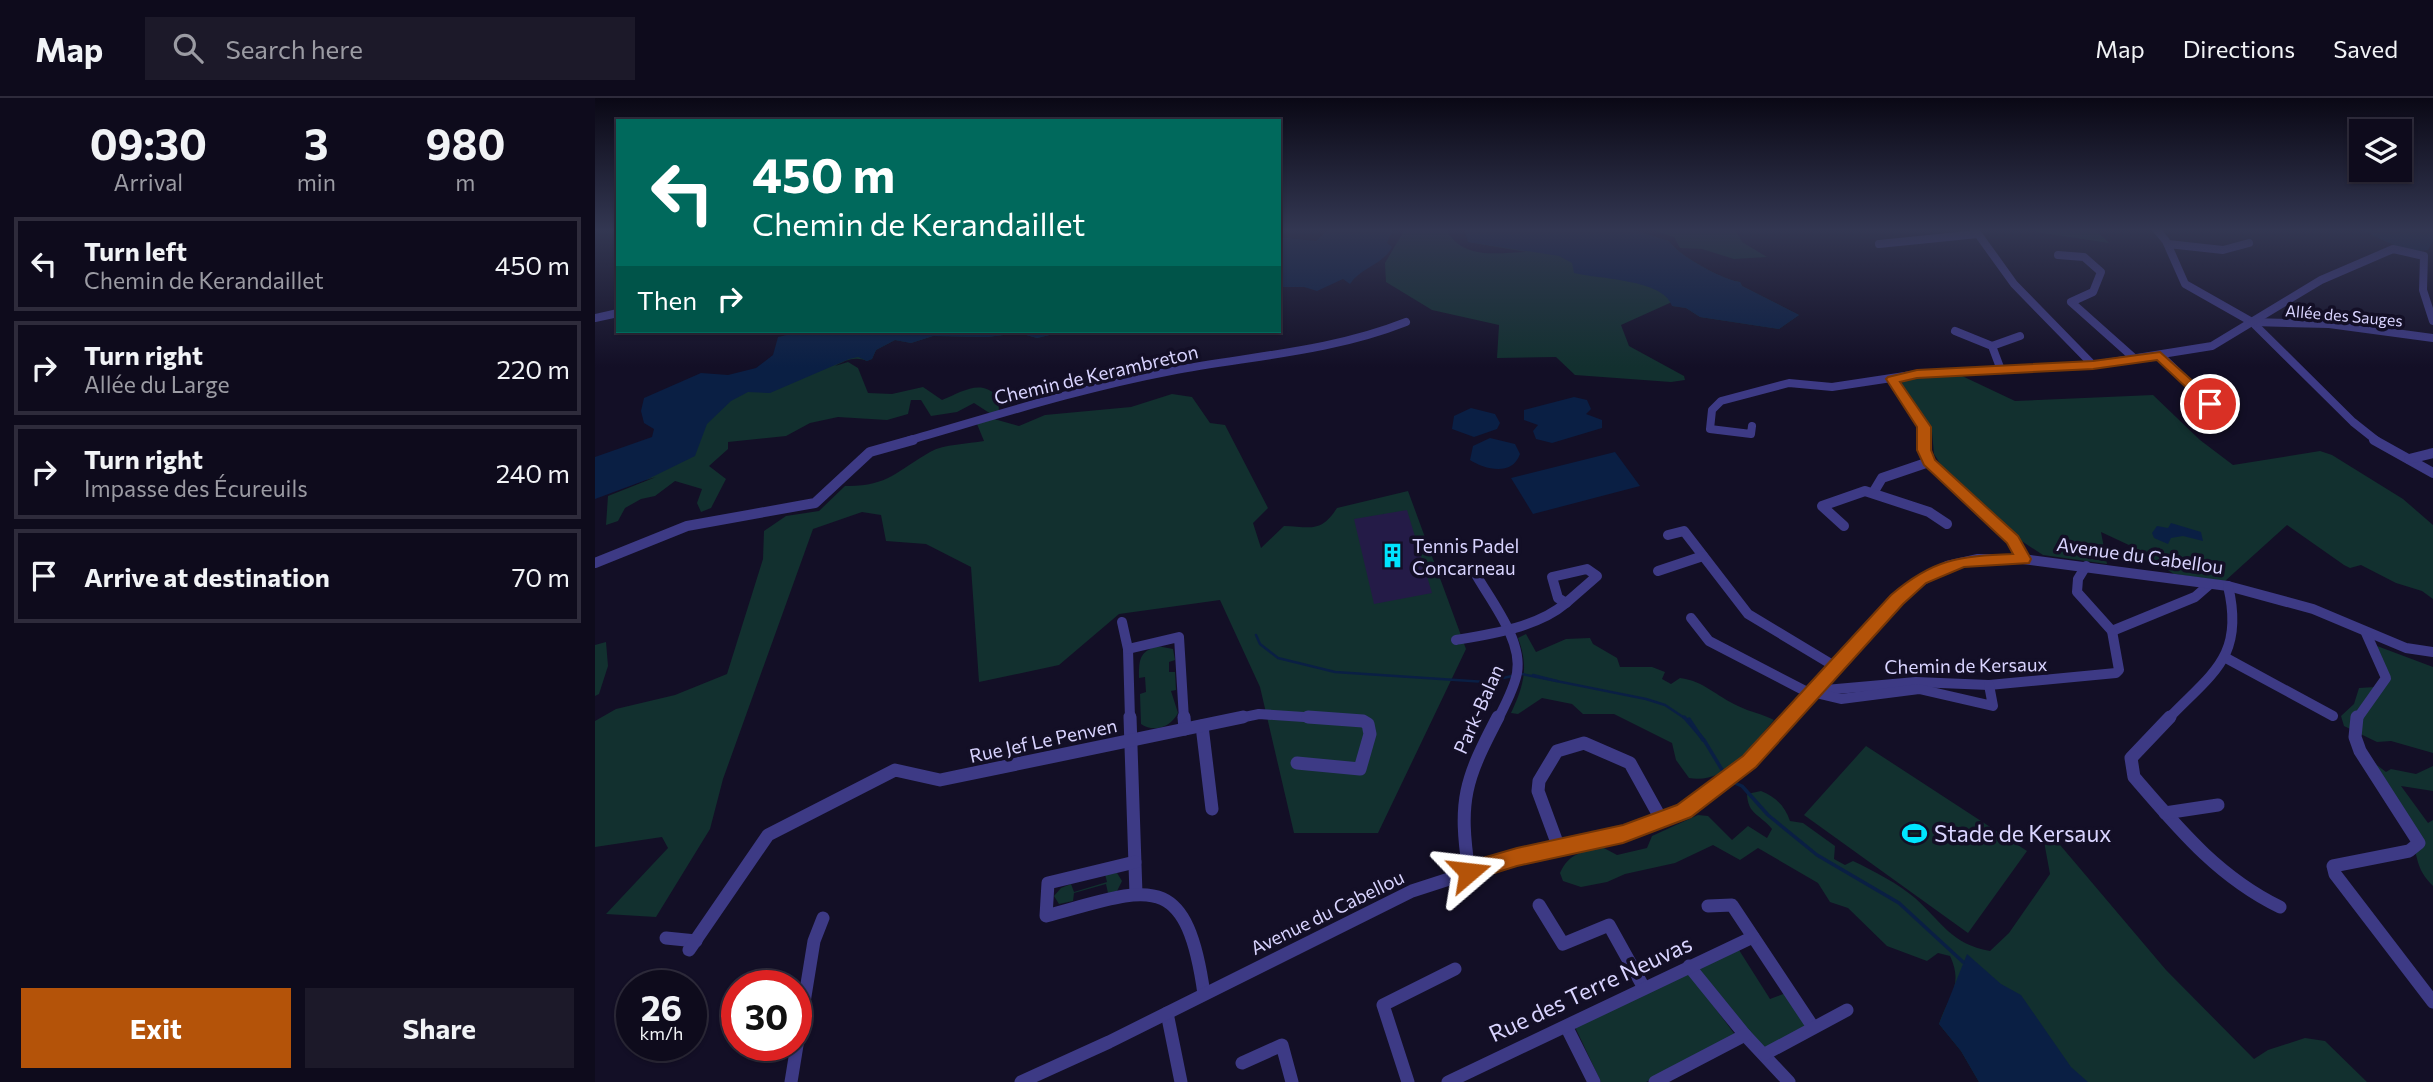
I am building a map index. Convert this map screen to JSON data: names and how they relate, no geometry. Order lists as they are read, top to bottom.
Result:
{
  "streets": {
    "street": [
      "Allée des Sauges",
      "Chemin de Kerambreton",
      "Avenue du Cabellou",
      "Chemin de Kersaux",
      "Park-Balan",
      "Rue Jef Le Penven",
      "Rue des Terre Neuvas"
    ]
  },
  "crossings": [
    ["Avenue du Cabellou", "Chemin de Kersaux"],
    ["Avenue du Cabellou", "Park-Balan"]
  ],
  "places": {
    "building": ["Tennis Padel Concarneau"],
    "sports": ["Stade de Kersaux"]
  },
  "page": {
    "header": "Map",
    "search": "Search here",
    "nav": ["Map", "Directions", "Saved"],
    "eta": [
      "09:30",
      "Arrival",
      "3",
      "min",
      "980",
      "m"
    ],
    "turn": ["450 m", "Chemin de Kerandaillet"],
    "list": [
      {
        "name": "Turn left",
        "note": "Chemin de Kerandaillet",
        "value": "450 m"
      },
      {
        "name": "Turn right",
        "note": "Allée du Large",
        "value": "220 m"
      },
      {
        "name": "Turn right",
        "note": "Impasse des Écureuils",
        "value": "240 m"
      },
      {
        "name": "Arrive at destination",
        "value": "70 m"
      }
    ],
    "then": "Then",
    "speed": "26 km/h",
    "limit": "30",
    "buttons": ["Exit", "Share"]
  }
}
